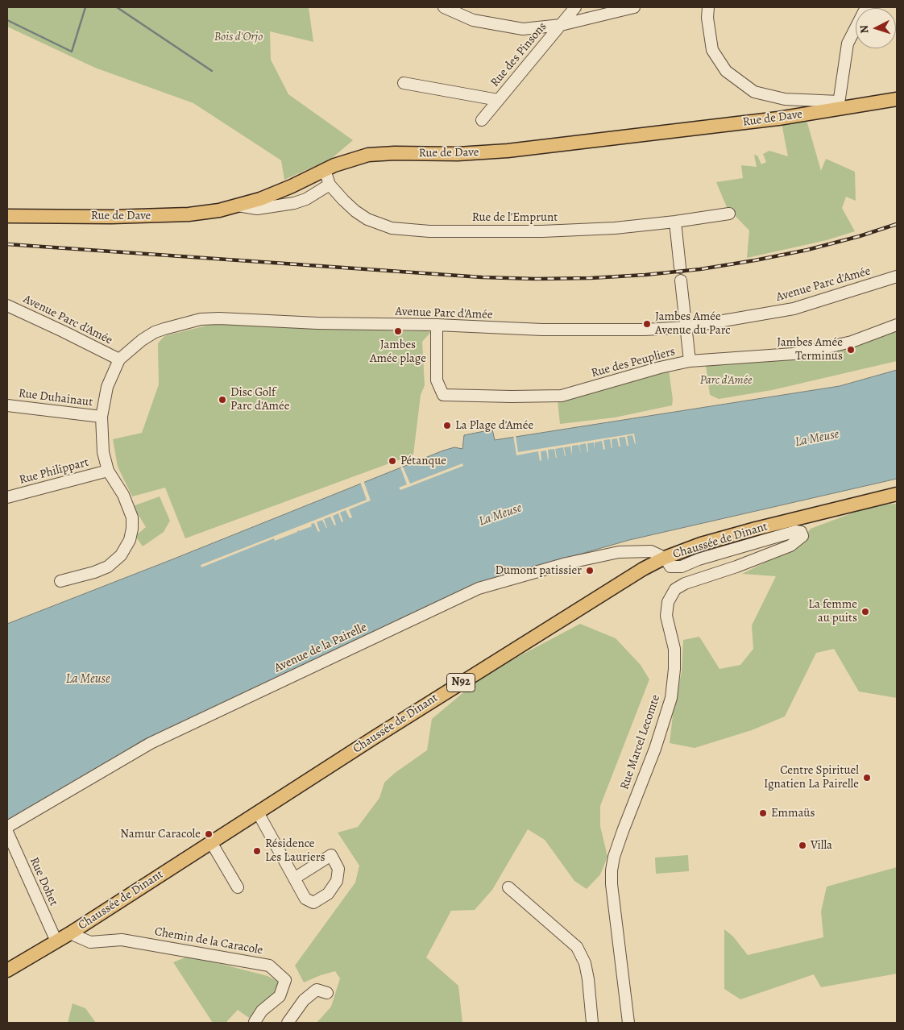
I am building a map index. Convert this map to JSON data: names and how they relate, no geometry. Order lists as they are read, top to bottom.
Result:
{
  "streets": {
    "main road": ["Rue de Dave", "Chaussée de Dinant", "N92"],
    "street": [
      "Rue des Pinsons",
      "Rue de l'Emprunt",
      "Avenue Parc d'Amée",
      "Rue des Peupliers",
      "Rue Duhainaut",
      "Rue Philippart",
      "Avenue de la Pairelle",
      "Rue Marcel Lecomte",
      "Rue Dohet",
      "Chemin de la Caracole"
    ]
  },
  "crossings": [
    ["Rue de Dave", "Rue de l'Emprunt"],
    ["Avenue Parc d'Amée", "Rue des Peupliers"],
    ["Chaussée de Dinant", "Avenue de la Pairelle"],
    ["Chaussée de Dinant", "Rue Marcel Lecomte"],
    ["Chaussée de Dinant", "Rue Dohet"],
    ["Chaussée de Dinant", "Chemin de la Caracole"],
    ["Avenue de la Pairelle", "Rue Marcel Lecomte"]
  ],
  "water": ["La Meuse"],
  "parks": ["Bois d'Orjo", "Parc d'Amée"],
  "places": [
    "Jambes Amée Avenue du Parc",
    "Jambes Amée plage",
    "Jambes Amée Terminus",
    "Disc Golf Parc d'Amée",
    "La Plage d'Amée",
    "Pétanque",
    "Dumont patissier",
    "La femme au puits",
    "Centre Spirituel Ignatien La Pairelle",
    "Emmaüs",
    "Namur Caracole",
    "Villa",
    "Résidence Les Lauriers"
  ],
  "north": "left"
}
